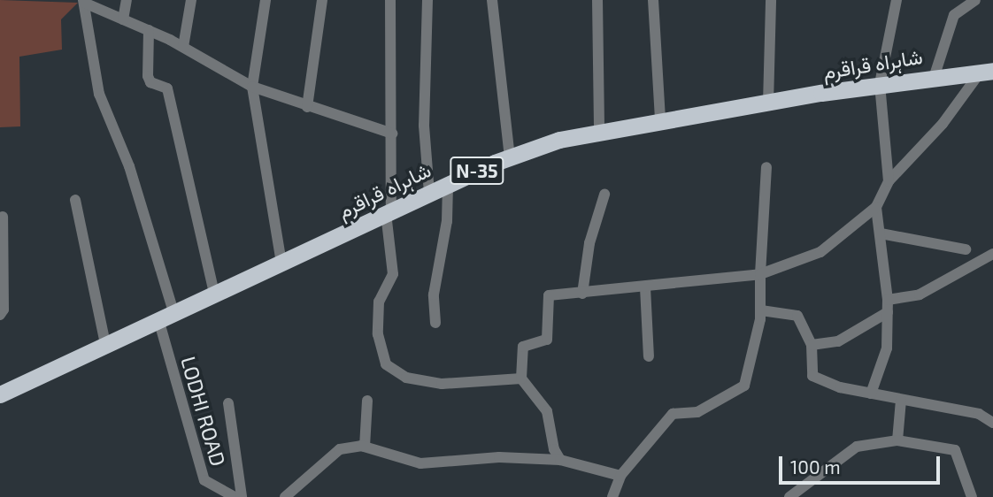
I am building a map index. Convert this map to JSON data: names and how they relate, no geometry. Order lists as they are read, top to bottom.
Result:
{
  "streets": {
    "highway": ["شاہراہ قراقرم", "N-35"],
    "street": ["LODHI ROAD"]
  },
  "crossings": [
    ["شاہراہ قراقرم", "LODHI ROAD"]
  ],
  "scale_bar": "100 m"
}
